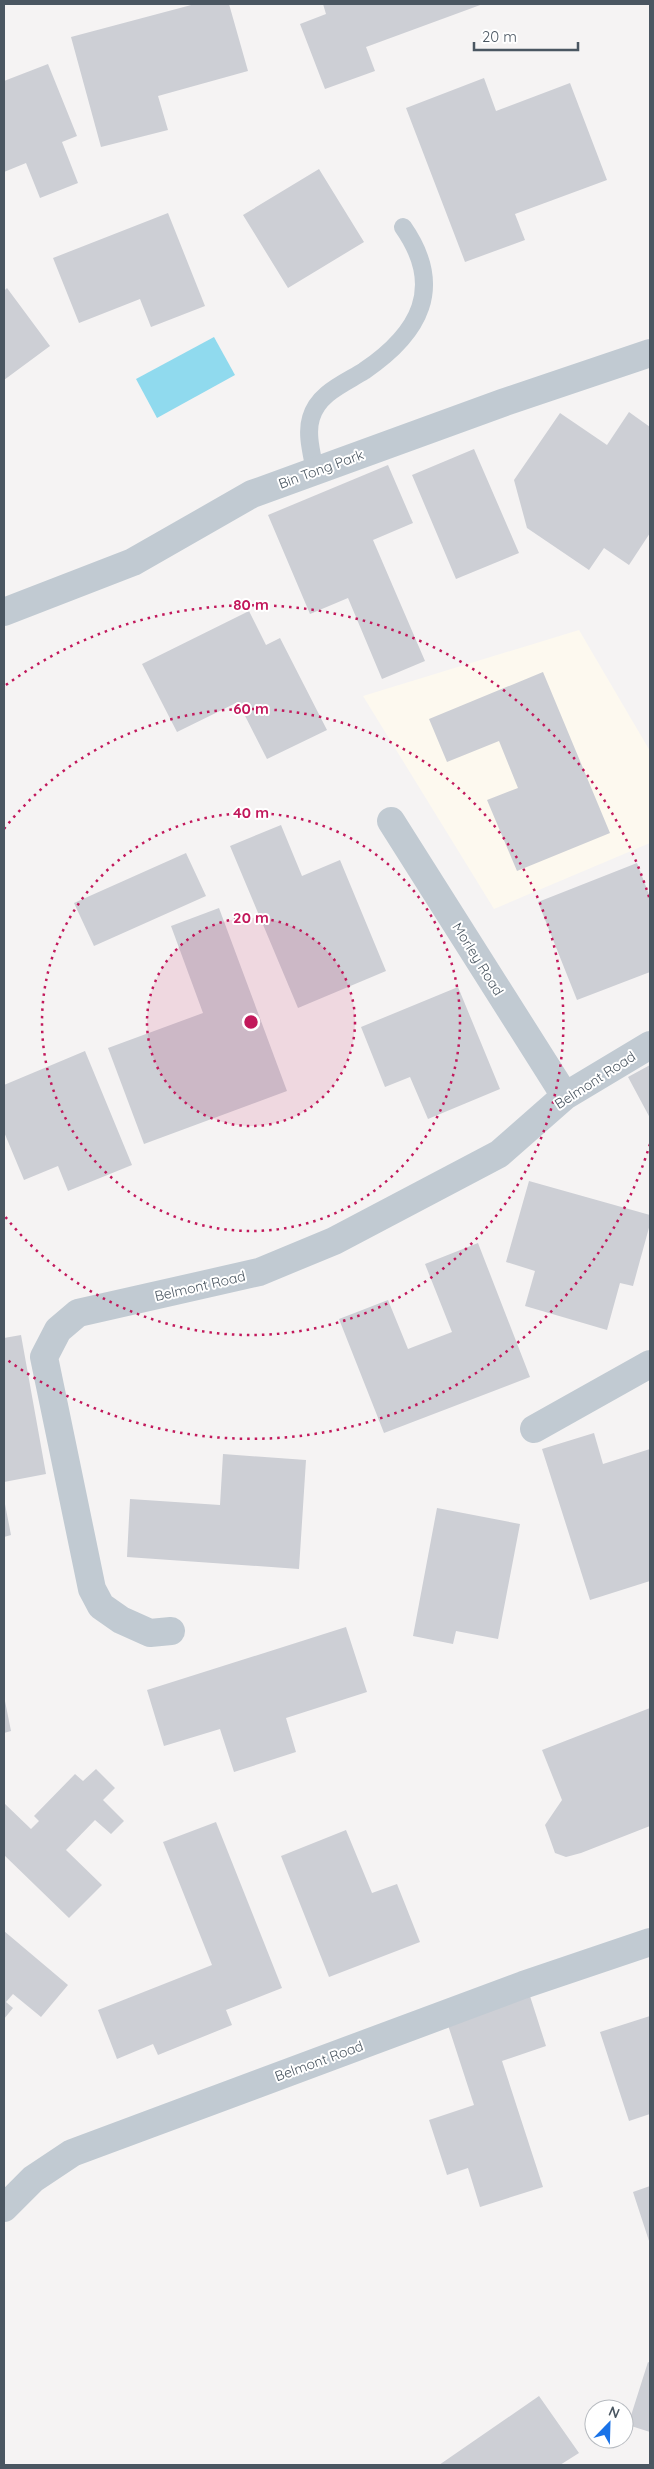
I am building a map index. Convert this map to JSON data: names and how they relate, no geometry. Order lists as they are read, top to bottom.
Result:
{
  "streets": {
    "street": ["Bin Tong Park", "Morley Road", "Belmont Road"]
  },
  "crossings": [
    ["Morley Road", "Belmont Road"]
  ],
  "scale_bar": "20 m",
  "north": "top right",
  "rings": [
    "80 m",
    "60 m",
    "40 m",
    "20 m"
  ]
}
